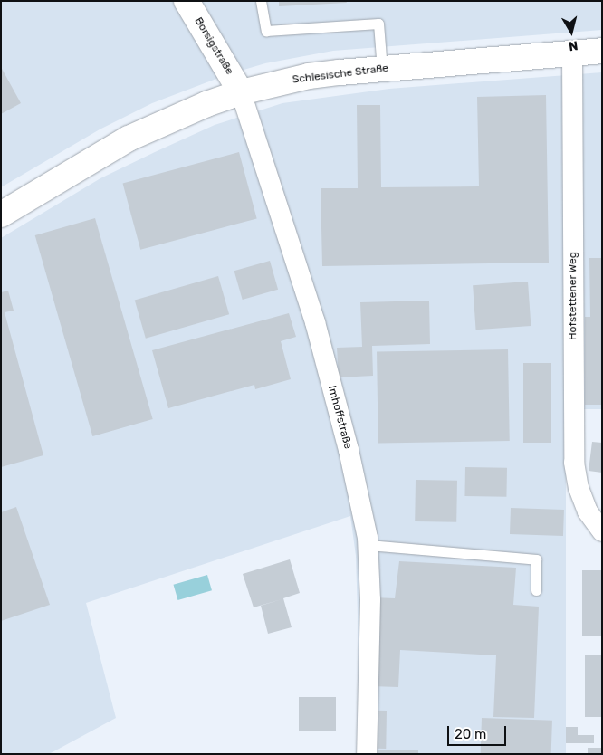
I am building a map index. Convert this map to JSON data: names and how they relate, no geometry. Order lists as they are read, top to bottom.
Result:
{
  "streets": {
    "street": [
      "Borsigstraße",
      "Schlesische Straße",
      "Hofstettener Weg",
      "Imhoffstraße"
    ]
  },
  "crossings": [
    ["Borsigstraße", "Schlesische Straße"],
    ["Borsigstraße", "Imhoffstraße"],
    ["Schlesische Straße", "Hofstettener Weg"],
    ["Schlesische Straße", "Imhoffstraße"]
  ],
  "scale_bar": "20 m",
  "north": "bottom"
}
